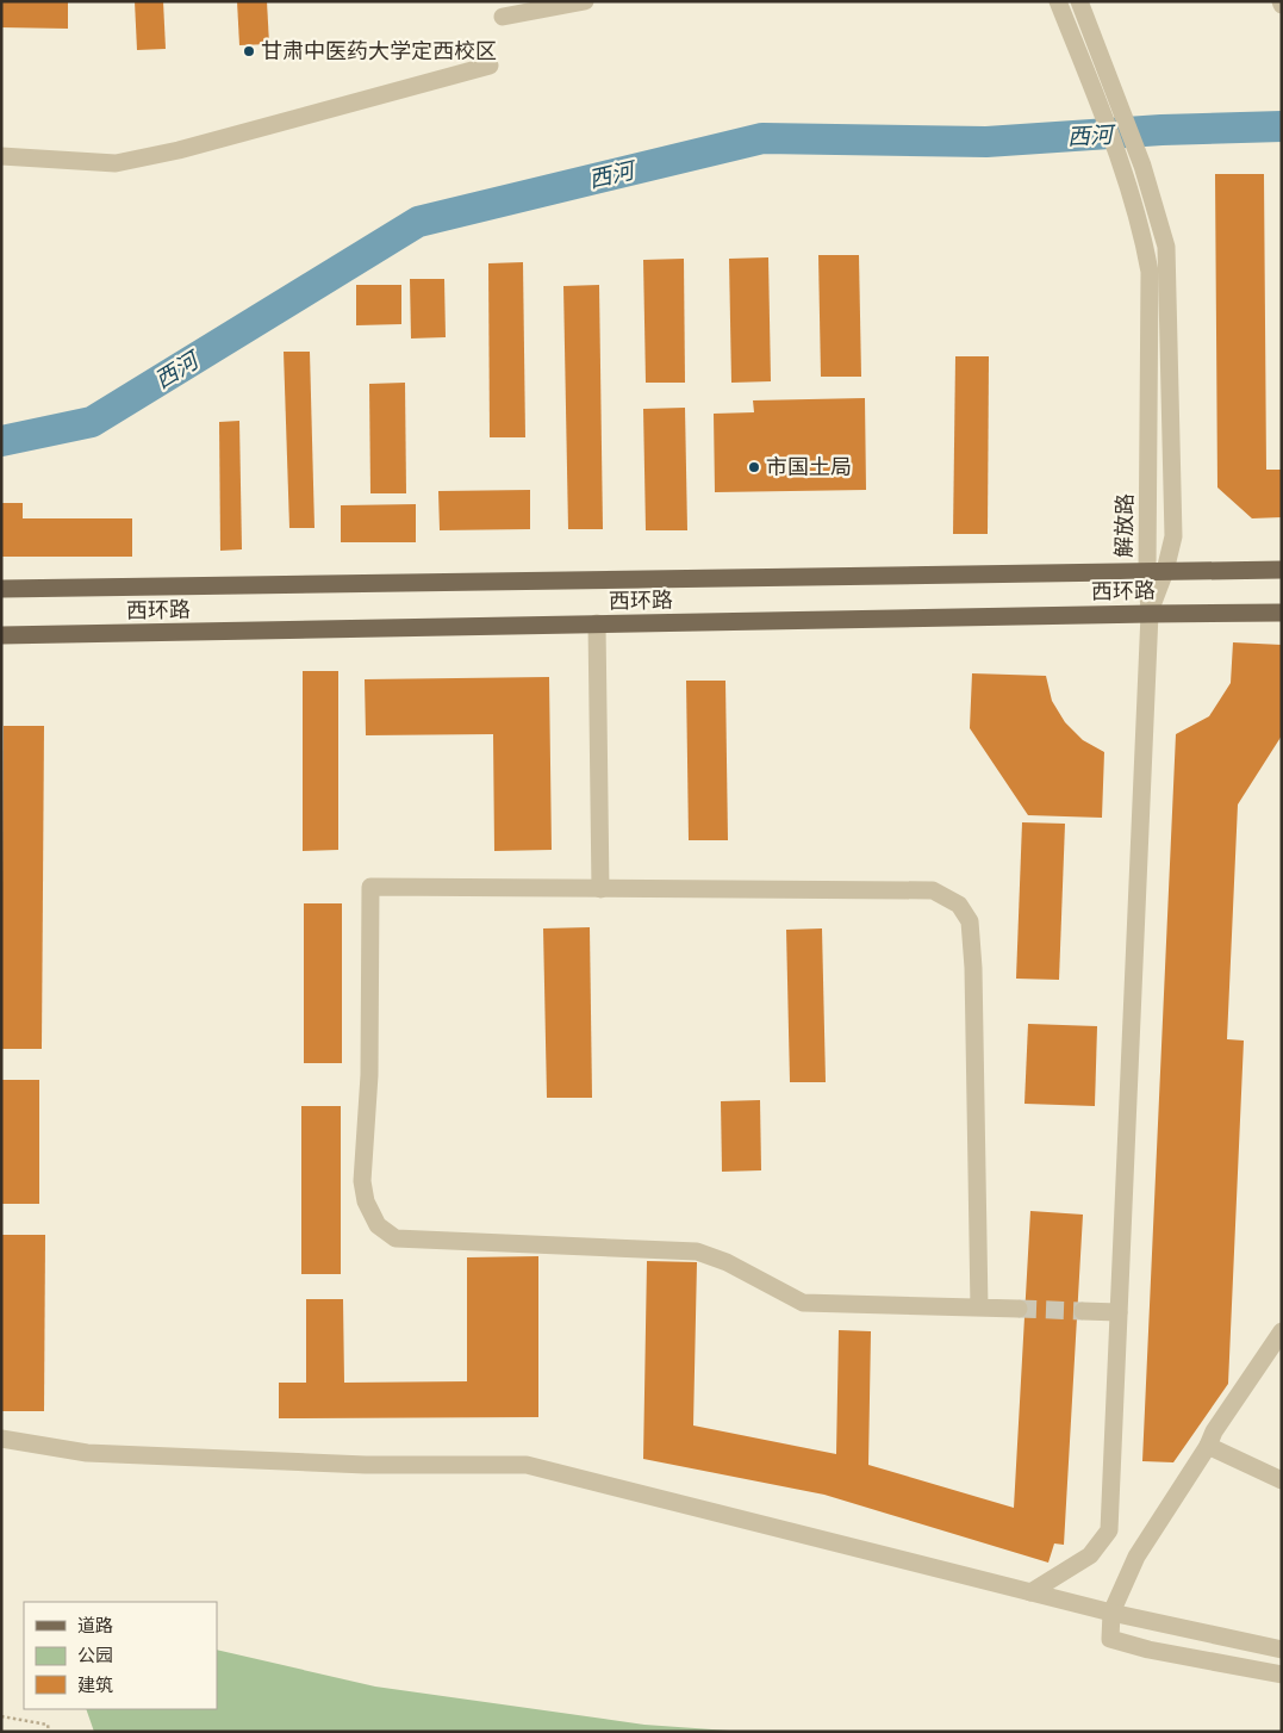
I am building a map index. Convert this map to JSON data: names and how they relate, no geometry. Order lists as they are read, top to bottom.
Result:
{
  "streets": {
    "main road": ["西环路"],
    "street": ["解放路"]
  },
  "crossings": [
    ["解放路", "西环路"]
  ],
  "water": ["西河"],
  "places": ["甘肃中医药大学定西校区", "市国土局"],
  "legend": ["道路", "公园", "建筑"]
}
